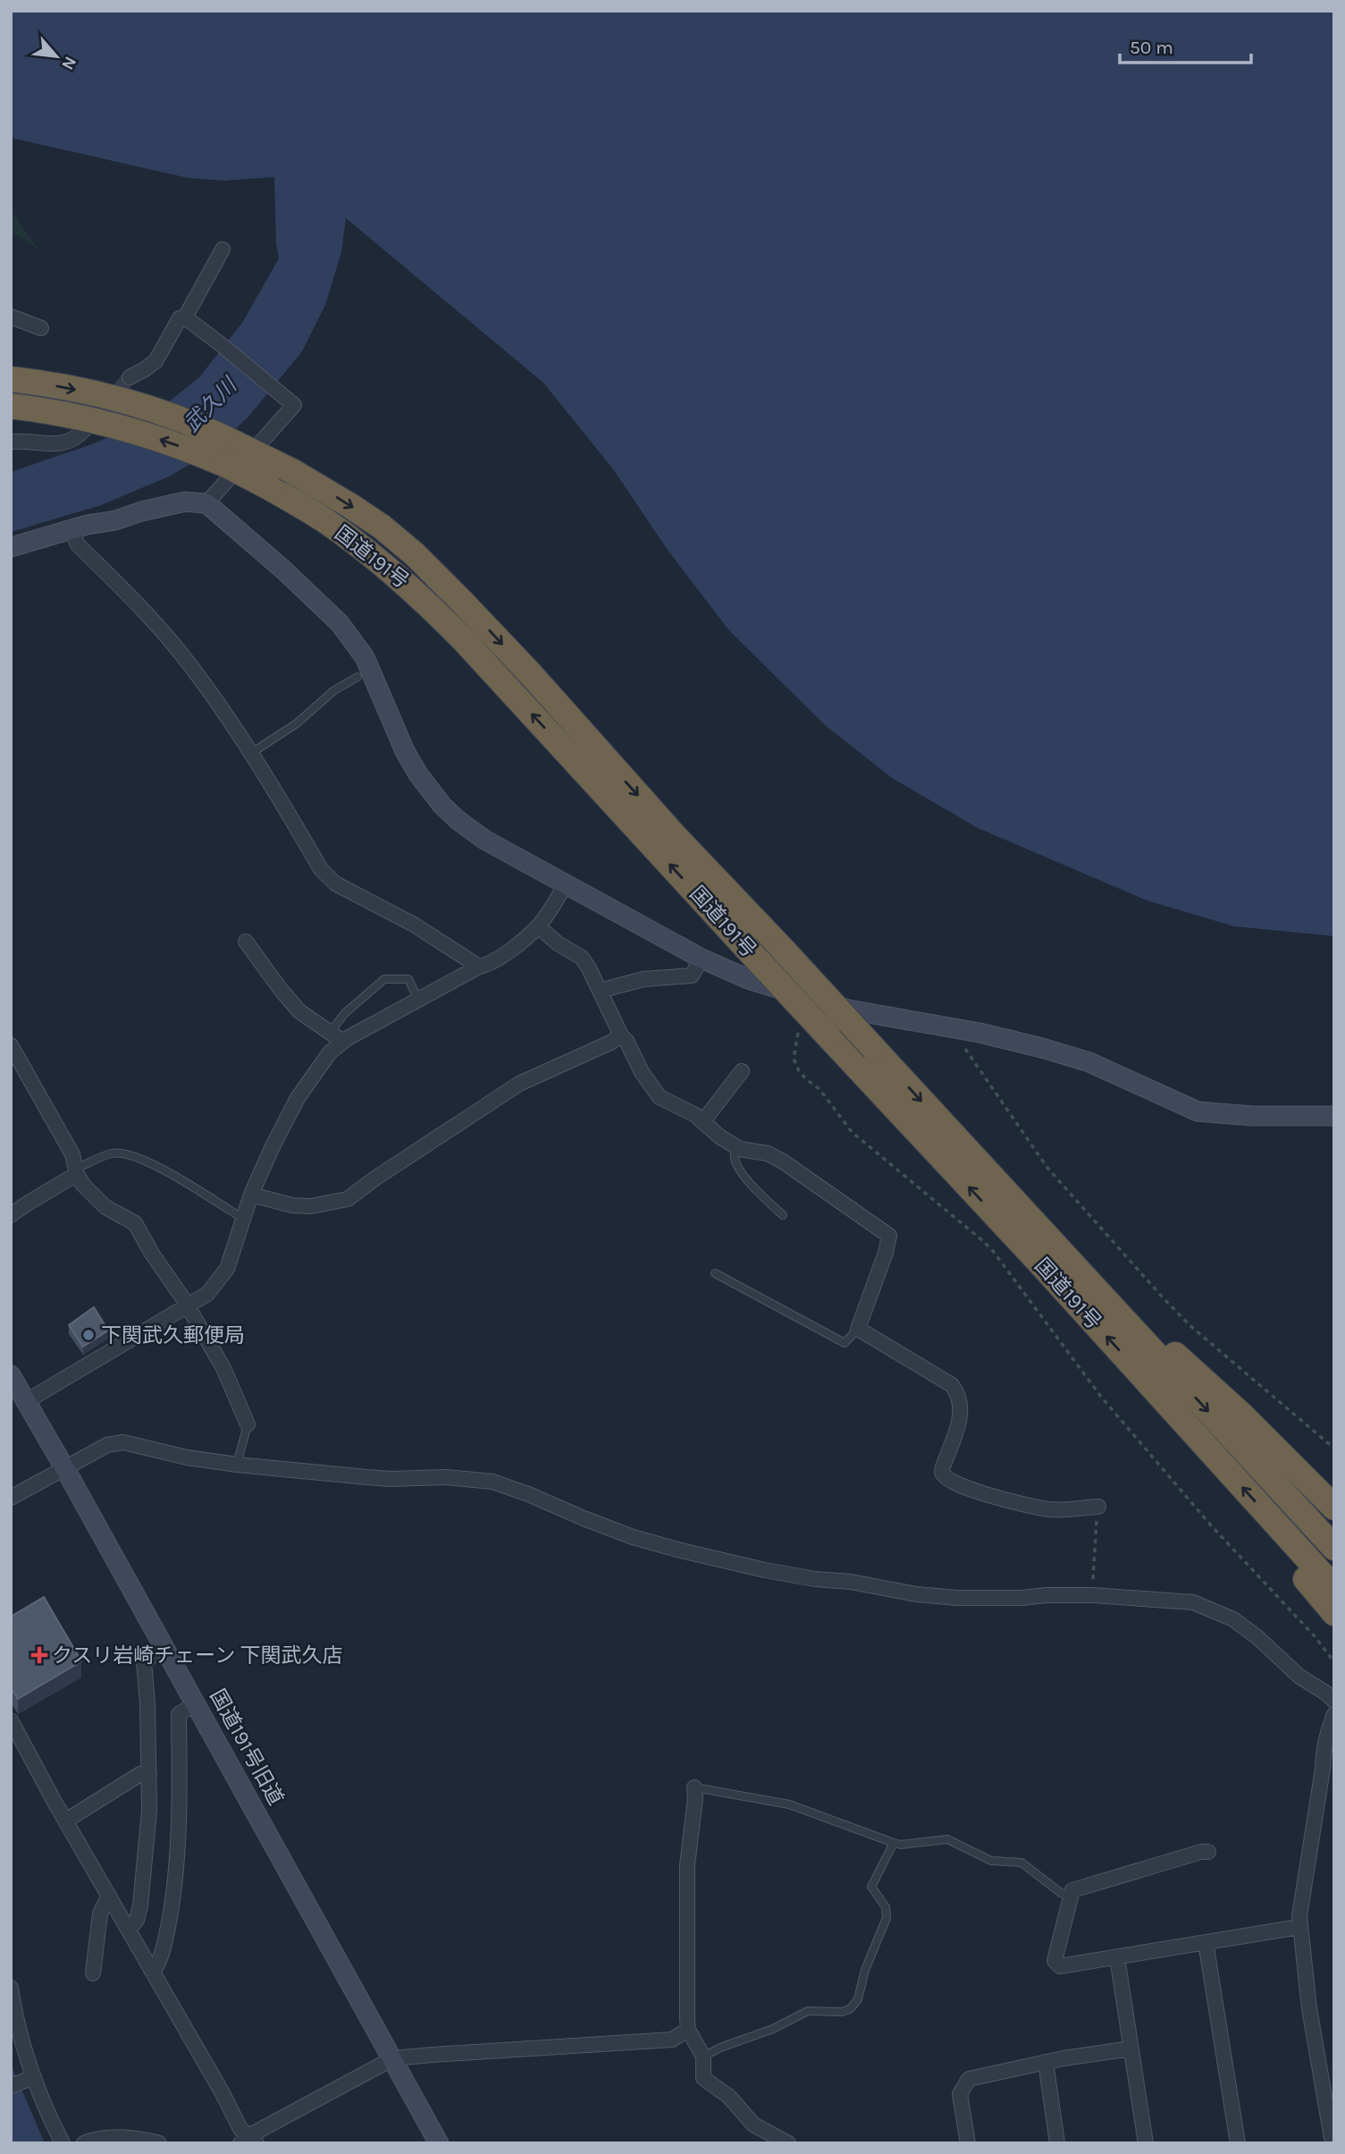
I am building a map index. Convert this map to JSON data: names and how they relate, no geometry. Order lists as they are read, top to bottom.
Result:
{
  "streets": {
    "highway": ["国道191号"],
    "street": ["国道191号旧道"]
  },
  "water": ["武久川"],
  "places": {
    "other": ["下関武久郵便局"],
    "health": ["クスリ岩崎チェーン 下関武久店"]
  },
  "scale_bar": "50 m",
  "north": "bottom right"
}
